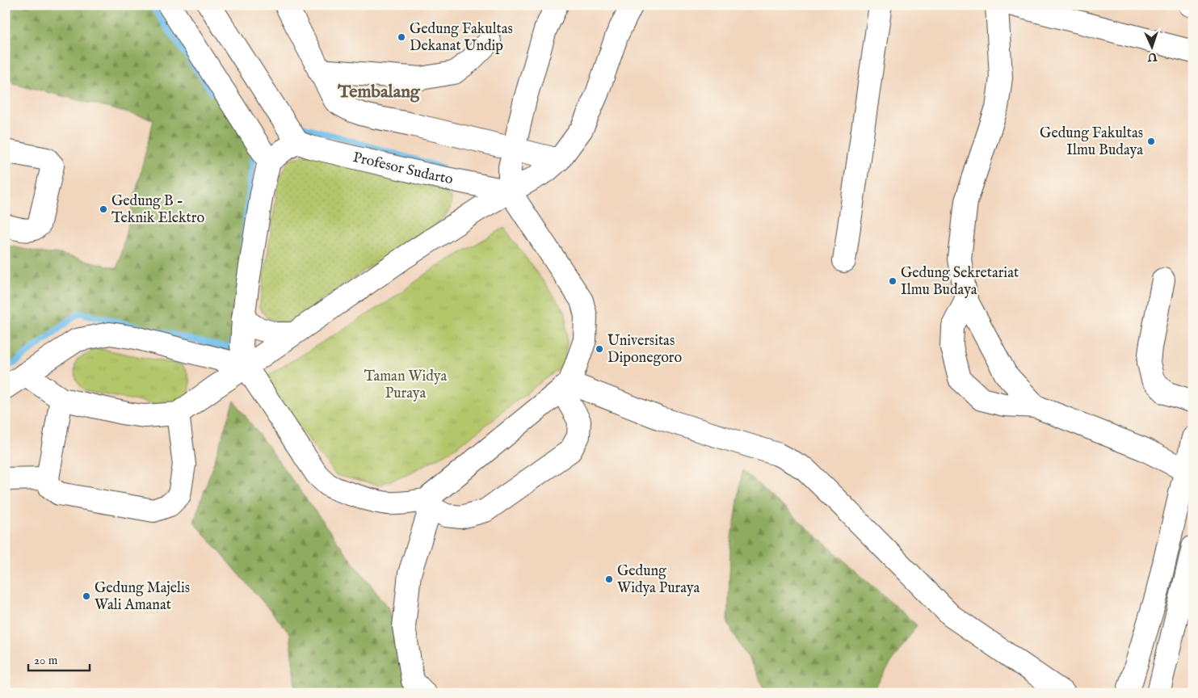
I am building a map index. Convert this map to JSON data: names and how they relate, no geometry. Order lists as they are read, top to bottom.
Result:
{
  "streets": {
    "lane": ["Profesor Sudarto"]
  },
  "districts": ["Tembalang"],
  "parks": ["Taman Widya Puraya"],
  "places": [
    "Gedung Fakultas Dekanat Undip",
    "Gedung Fakultas Ilmu Budaya",
    "Gedung B - Teknik Elektro",
    "Gedung Sekretariat Ilmu Budaya",
    "Universitas Diponegoro",
    "Gedung Widya Puraya",
    "Gedung Majelis Wali Amanat"
  ],
  "scale_bar": "20 m",
  "north": "bottom"
}
